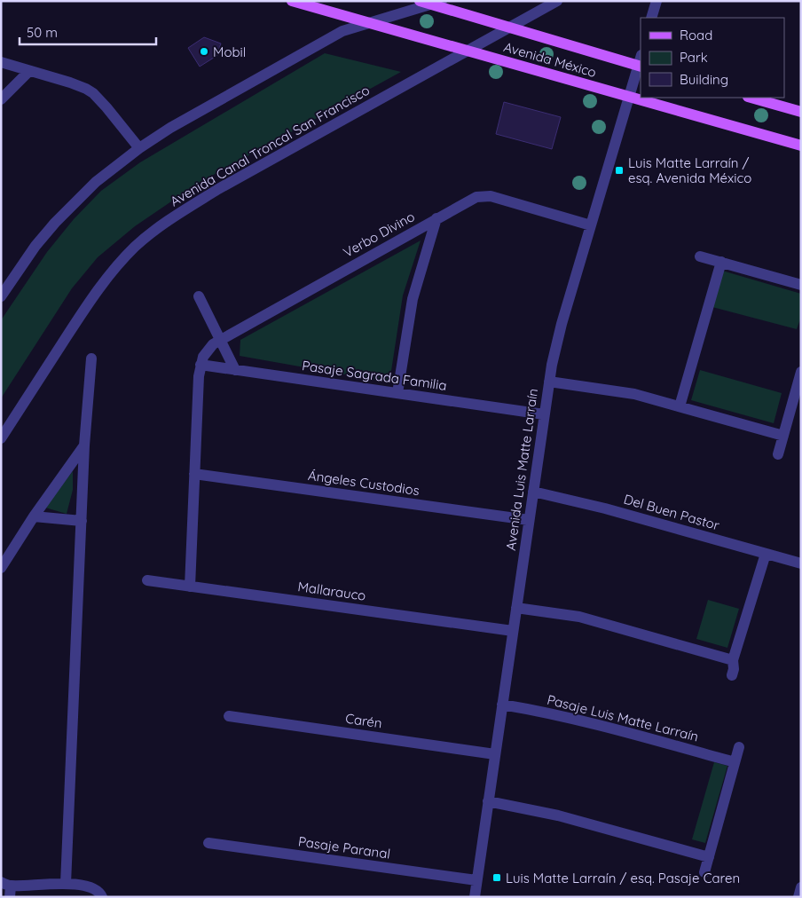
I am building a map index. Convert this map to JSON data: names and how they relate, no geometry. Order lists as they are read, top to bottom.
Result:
{
  "streets": {
    "main road": ["Avenida México"],
    "street": [
      "Avenida Canal Troncal San Francisco",
      "Verbo Divino",
      "Pasaje Sagrada Familia",
      "Avenida Luis Matte Larraín",
      "Ángeles Custodios",
      "Del Buen Pastor",
      "Mallarauco",
      "Pasaje Luis Matte Larraín",
      "Carén",
      "Pasaje Paranal"
    ]
  },
  "crossings": [
    ["Avenida México", "Avenida Canal Troncal San Francisco"],
    ["Avenida México", "Avenida Luis Matte Larraín"],
    ["Verbo Divino", "Pasaje Sagrada Familia"],
    ["Verbo Divino", "Avenida Luis Matte Larraín"],
    ["Pasaje Sagrada Familia", "Avenida Luis Matte Larraín"],
    ["Avenida Luis Matte Larraín", "Ángeles Custodios"],
    ["Avenida Luis Matte Larraín", "Del Buen Pastor"],
    ["Avenida Luis Matte Larraín", "Mallarauco"],
    ["Avenida Luis Matte Larraín", "Pasaje Luis Matte Larraín"],
    ["Avenida Luis Matte Larraín", "Carén"],
    ["Avenida Luis Matte Larraín", "Pasaje Paranal"]
  ],
  "places": {
    "other": ["Mobil"],
    "transit": ["Luis Matte Larraín / esq. Avenida México", "Luis Matte Larraín / esq. Pasaje Caren"]
  },
  "legend": ["Road", "Park", "Building"],
  "scale_bar": "50 m"
}
